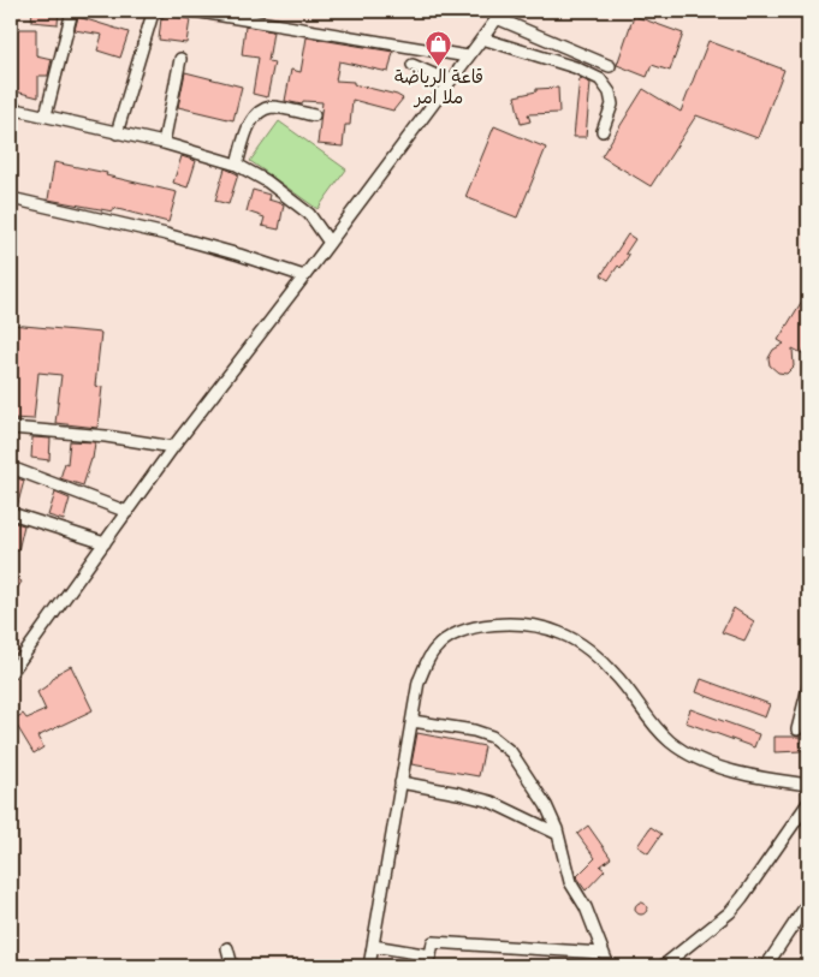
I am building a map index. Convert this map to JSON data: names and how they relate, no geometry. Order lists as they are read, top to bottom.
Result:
{
  "places": {
    "shop": ["قاعة الرياضة ملا امر"]
  }
}
